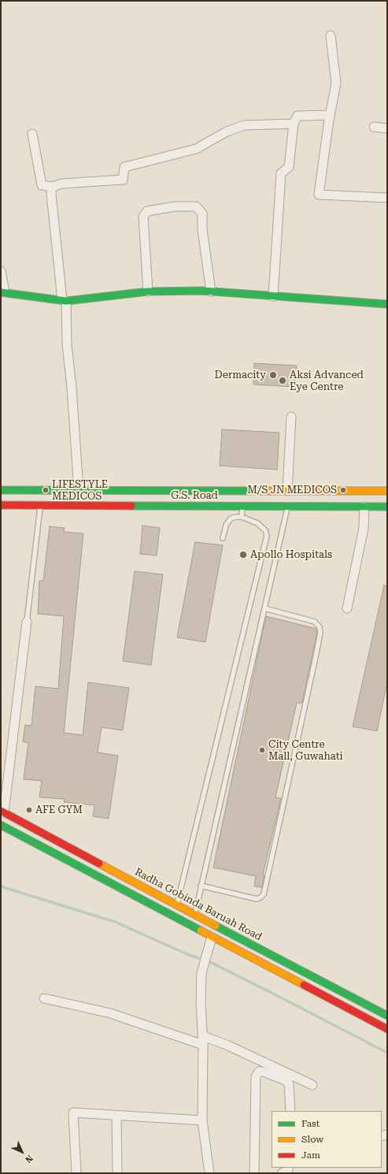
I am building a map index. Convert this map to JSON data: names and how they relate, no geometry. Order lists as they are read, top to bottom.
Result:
{
  "streets": {
    "main road": ["G.S. Road", "Radha Gobinda Baruah Road"]
  },
  "places": [
    "Dermacity",
    "Aksi Advanced Eye Centre",
    "LIFESTYLE MEDICOS",
    "M/S JN MEDICOS",
    "Apollo Hospitals",
    "City Centre Mall, Guwahati",
    "AFE GYM"
  ],
  "legend": ["Fast", "Slow", "Jam"],
  "north": "bottom right"
}
